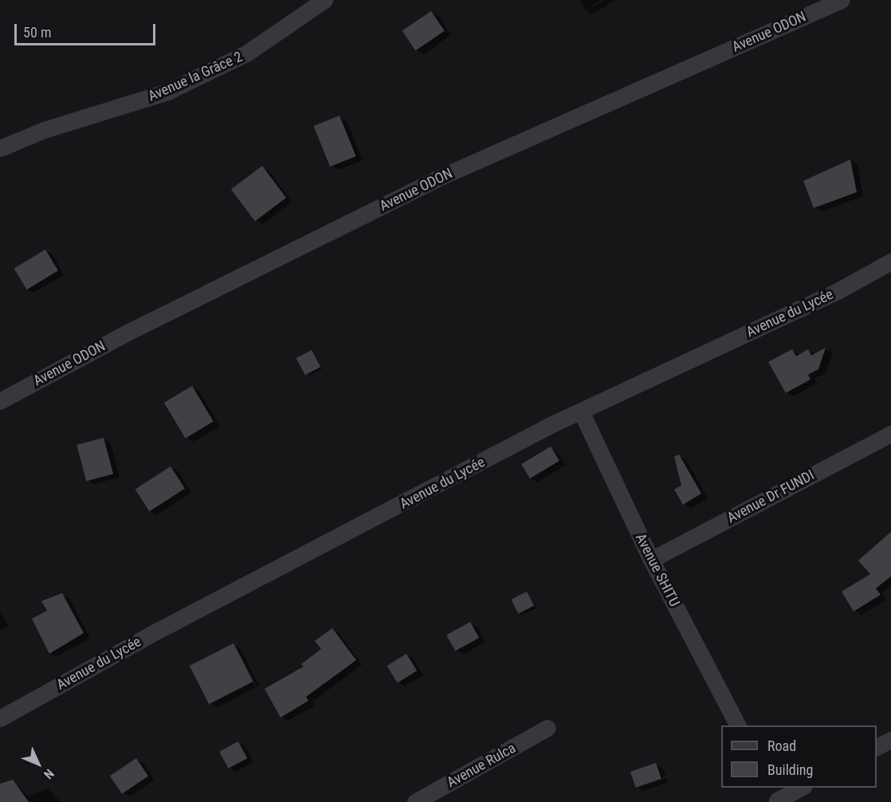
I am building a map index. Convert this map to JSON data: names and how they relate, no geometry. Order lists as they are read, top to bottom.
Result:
{
  "streets": {
    "street": [
      "Avenue ODON",
      "Avenue la Grâce 2",
      "Avenue du Lycée",
      "Avenue Dr FUNDI",
      "Avenue SHITU",
      "Avenue Rulca"
    ]
  },
  "crossings": [
    ["Avenue du Lycée", "Avenue SHITU"],
    ["Avenue Dr FUNDI", "Avenue SHITU"]
  ],
  "legend": ["Road", "Building"],
  "scale_bar": "50 m",
  "north": "bottom right"
}
